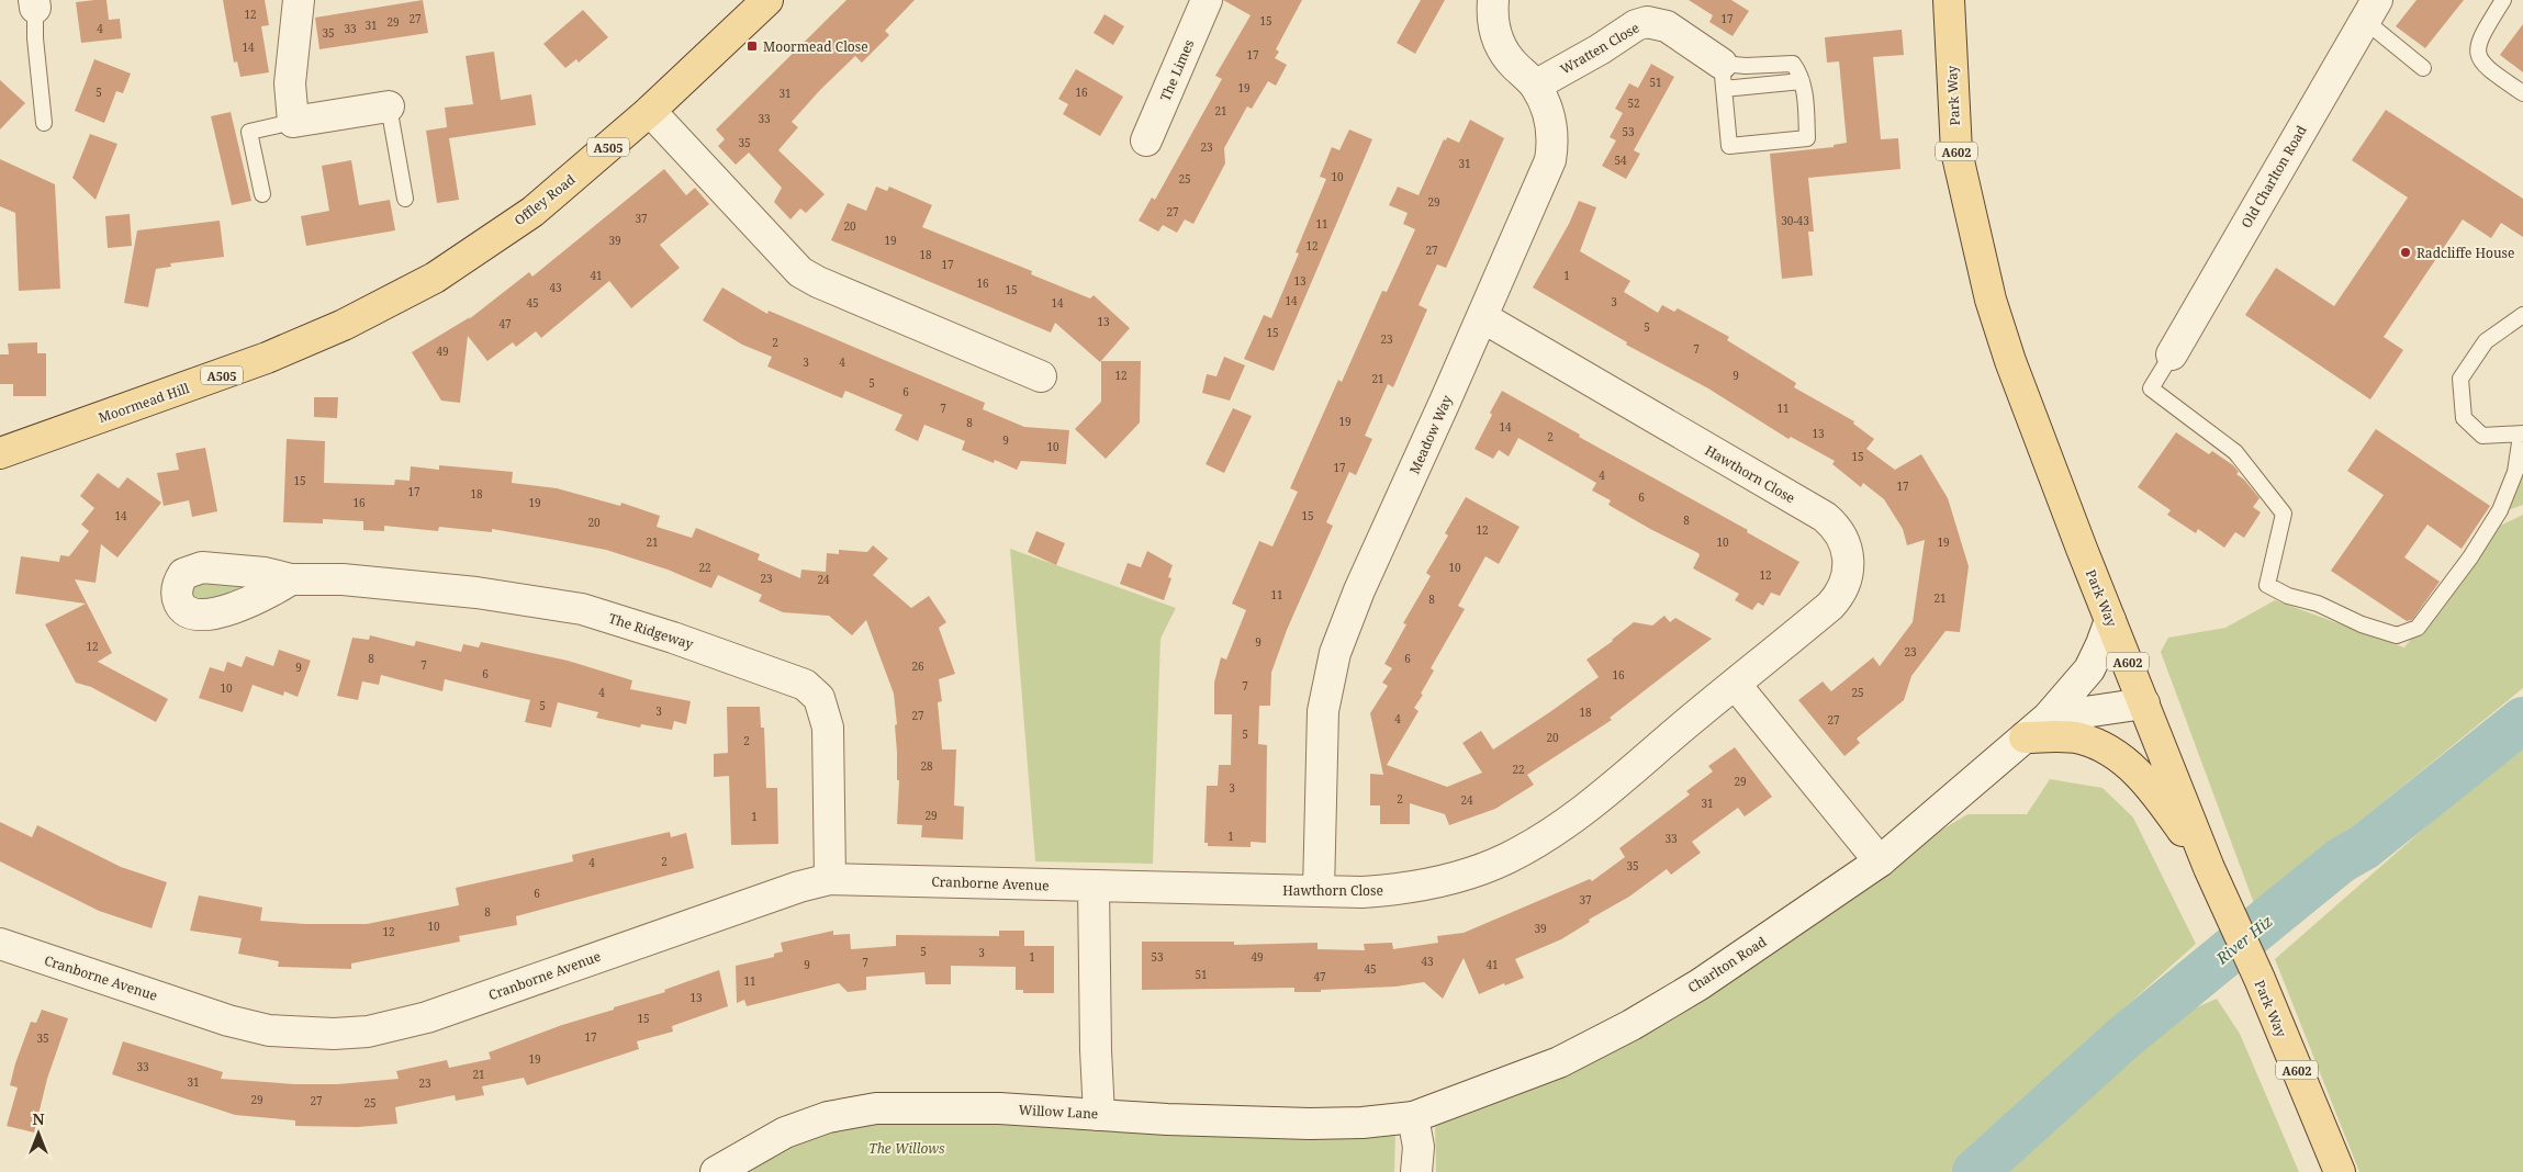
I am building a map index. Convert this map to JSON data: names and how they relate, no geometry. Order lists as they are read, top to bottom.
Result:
{
  "streets": {
    "main road": [
      "Park Way",
      "A505",
      "A602",
      "Offley Road",
      "Moormead Hill"
    ],
    "street": [
      "Wratten Close",
      "The Limes",
      "Old Charlton Road",
      "Meadow Way",
      "Hawthorn Close",
      "The Ridgeway",
      "Cranborne Avenue",
      "Charlton Road",
      "Willow Lane"
    ]
  },
  "crossings": [
    ["Wratten Close", "Meadow Way"],
    ["Park Way", "Charlton Road"],
    ["Offley Road", "Moormead Hill"],
    ["Meadow Way", "Hawthorn Close"],
    ["Hawthorn Close", "Cranborne Avenue"],
    ["The Ridgeway", "Cranborne Avenue"],
    ["Charlton Road", "Willow Lane"]
  ],
  "water": ["River Hiz"],
  "parks": ["The Willows"],
  "places": {
    "transit": ["Moormead Close"],
    "other": ["Radcliffe House"]
  },
  "house_numbers": [
    "12",
    "27",
    "17",
    "15",
    "29",
    "31",
    "4",
    "33",
    "35",
    "14",
    "17",
    "51",
    "19",
    "5",
    "16",
    "31",
    "52",
    "21",
    "33",
    "53",
    "35",
    "23",
    "54",
    "31",
    "10",
    "25",
    "29",
    "27",
    "37",
    "30-43",
    "11",
    "20",
    "39",
    "19",
    "12",
    "27",
    "18",
    "17",
    "41",
    "1",
    "13",
    "16",
    "43",
    "15",
    "14",
    "3",
    "45",
    "14",
    "13",
    "47",
    "5",
    "15",
    "23",
    "2",
    "7",
    "49",
    "3",
    "4",
    "12",
    "9",
    "21",
    "5",
    "6",
    "7",
    "11",
    "19",
    "8",
    "14",
    "13",
    "2",
    "9",
    "10",
    "15",
    "17",
    "4",
    "15",
    "17",
    "17",
    "18",
    "6",
    "16",
    "19",
    "14",
    "15",
    "8",
    "20",
    "12",
    "21",
    "10",
    "19",
    "22",
    "10",
    "12",
    "23",
    "24",
    "11",
    "21",
    "8",
    "9",
    "12",
    "23",
    "8",
    "6",
    "7",
    "26",
    "9",
    "6",
    "16",
    "7",
    "10",
    "4",
    "25",
    "5",
    "3",
    "18",
    "27",
    "4",
    "27",
    "5",
    "20",
    "2",
    "28",
    "22",
    "29",
    "3",
    "2",
    "24",
    "31",
    "29",
    "1",
    "1",
    "33",
    "2",
    "4",
    "35",
    "6",
    "37",
    "8",
    "10",
    "39",
    "12",
    "5",
    "3",
    "1",
    "53",
    "49",
    "43",
    "7",
    "9",
    "41",
    "45",
    "51",
    "47",
    "11",
    "13",
    "15",
    "17",
    "35",
    "19",
    "33",
    "21",
    "31",
    "23",
    "29",
    "27",
    "25"
  ],
  "north": "top"
}
